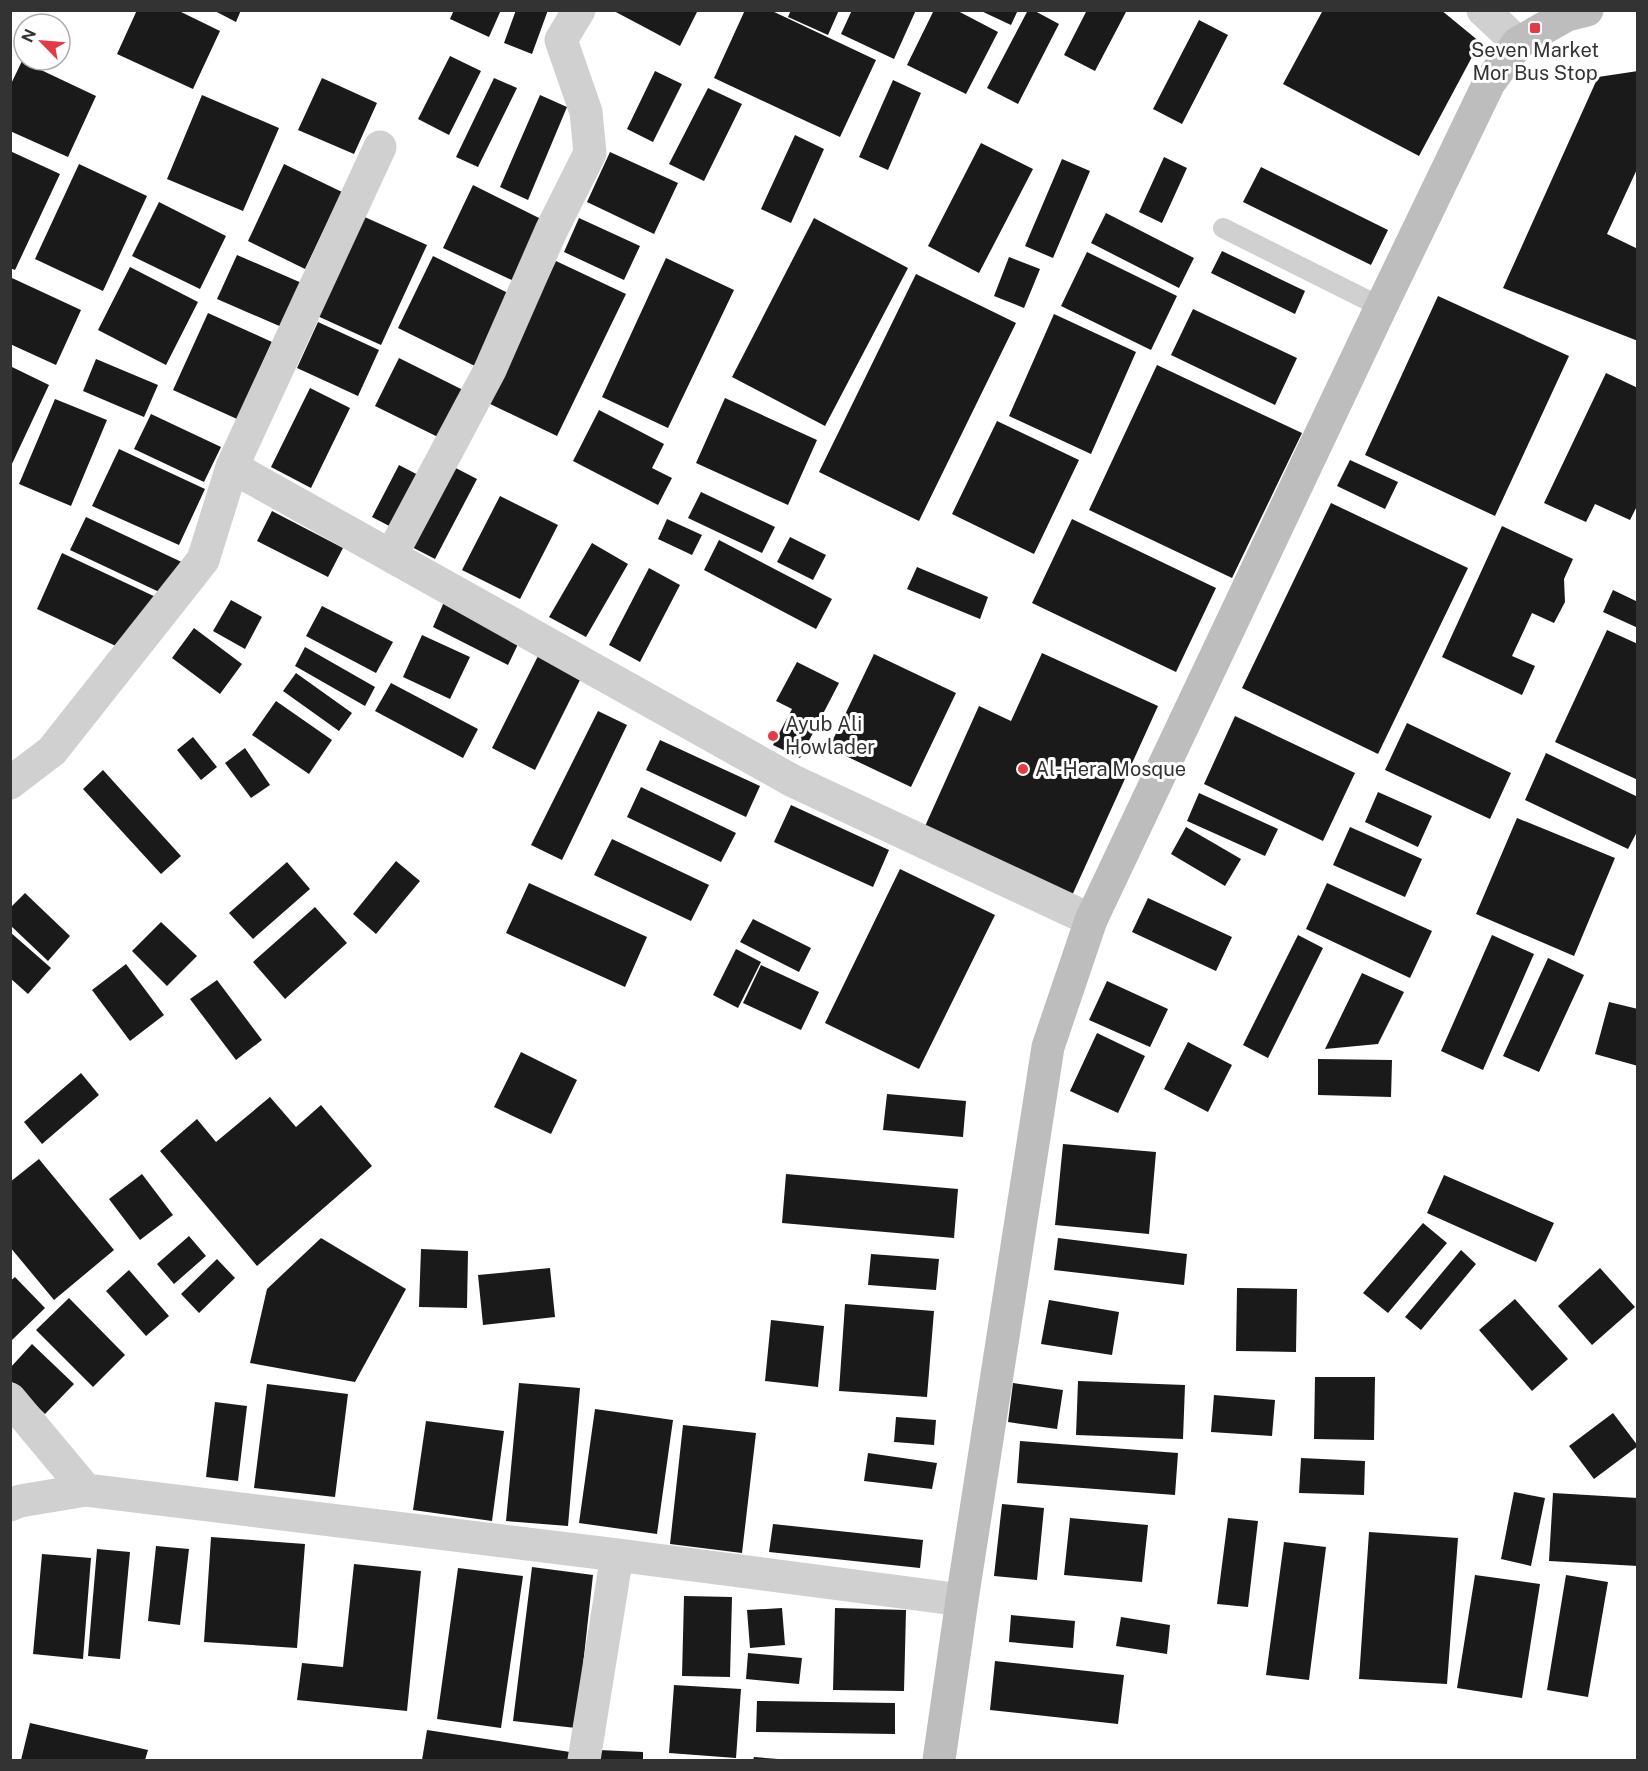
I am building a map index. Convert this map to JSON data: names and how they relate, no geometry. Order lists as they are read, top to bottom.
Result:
{
  "places": {
    "transit": ["Seven Market Mor Bus Stop"],
    "other": ["Ayub Ali Howlader", "Al-Hera Mosque"]
  },
  "north": "top left"
}
